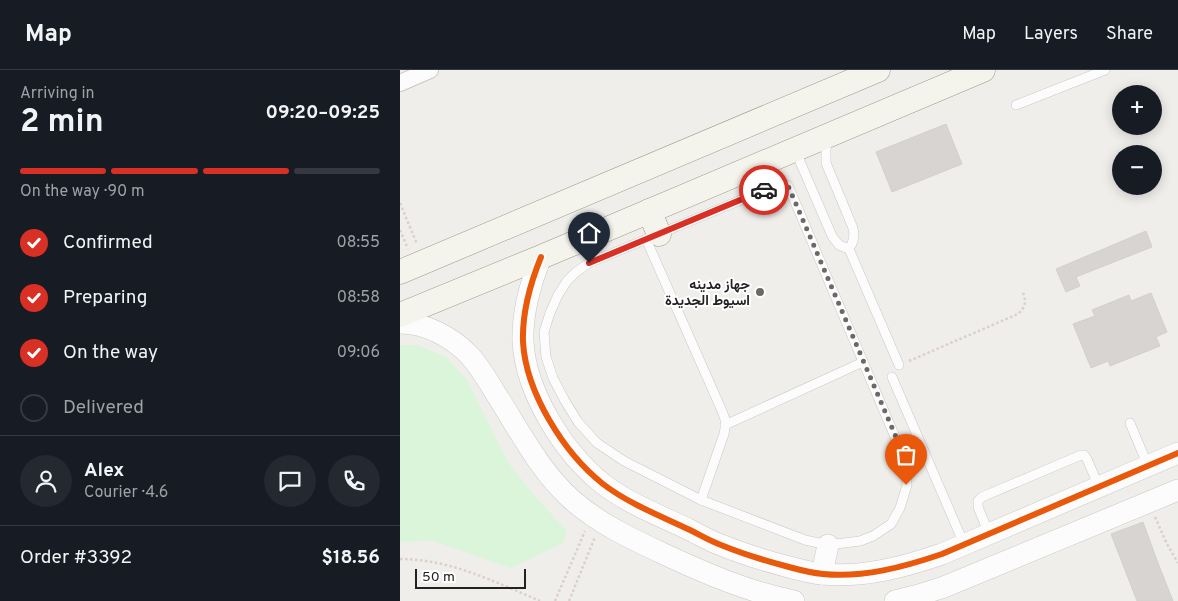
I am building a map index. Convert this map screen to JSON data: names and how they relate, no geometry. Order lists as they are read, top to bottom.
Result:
{
  "places": ["جهاز مدينه اسيوط الجديدة"],
  "scale_bar": "50 m",
  "page": {
    "header": "Map",
    "nav": ["Map", "Layers", "Share"],
    "heading": ["2 min", "Arriving in", "09:20–09:25"],
    "panel": [
      "Alex",
      "Courier · 4.6",
      "Order #3392",
      "$18.56"
    ],
    "map_buttons": ["+", "−"],
    "bar": "On the way · 90 m",
    "list": [
      ["Confirmed", "08:55"],
      ["Preparing", "08:58"],
      ["On the way", "09:06"],
      "Delivered"
    ],
    "scale": "50 m"
  }
}
